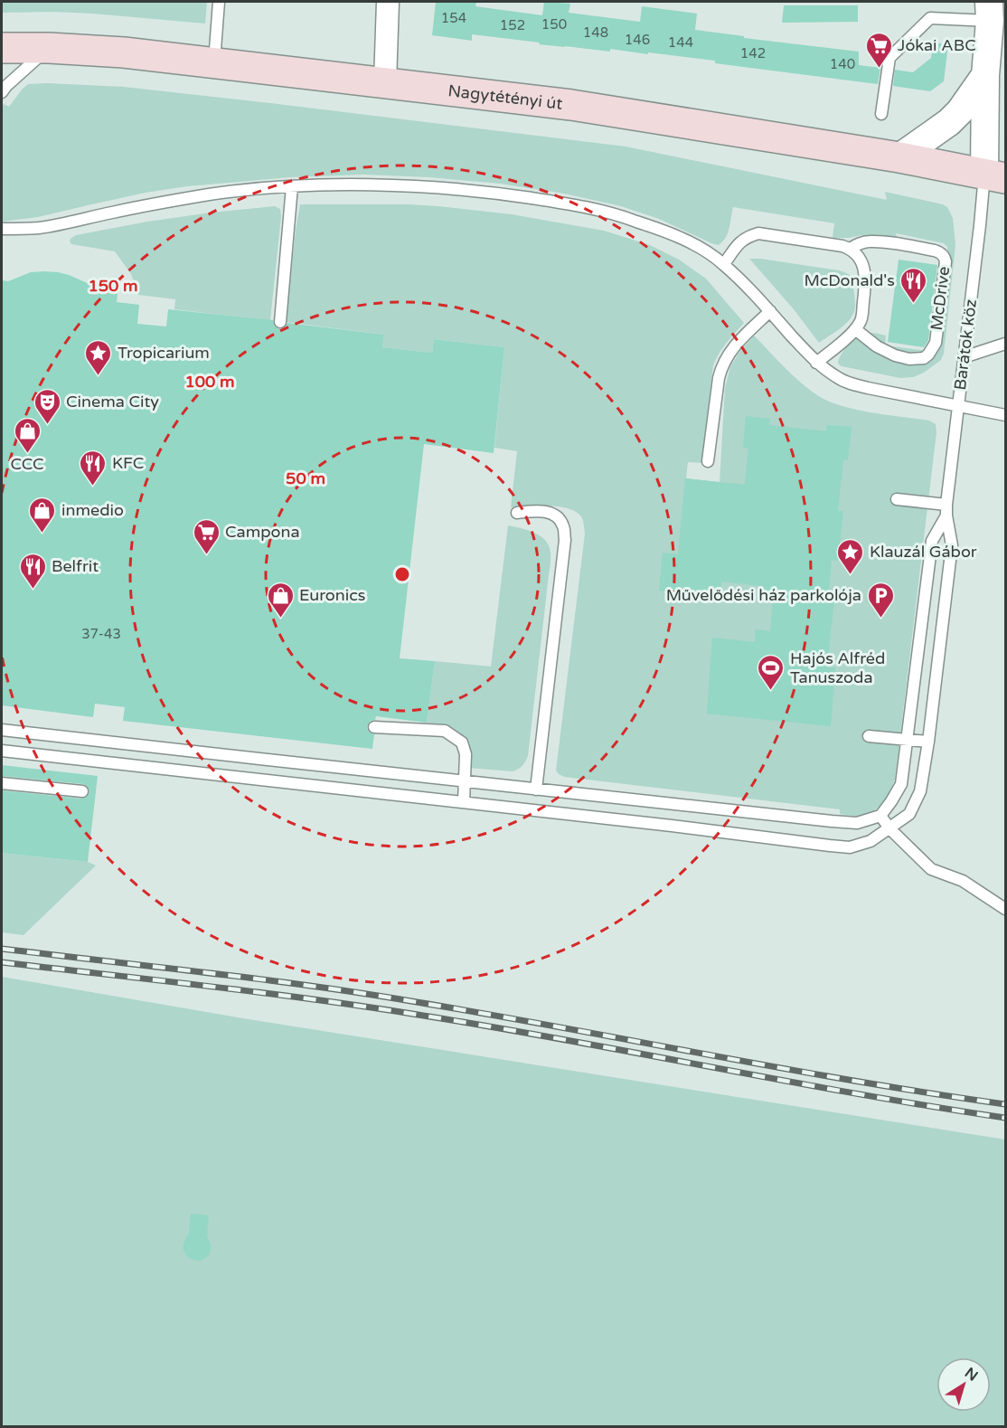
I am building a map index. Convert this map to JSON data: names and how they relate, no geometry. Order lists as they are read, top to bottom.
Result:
{
  "streets": {
    "main road": ["Nagytétényi út"],
    "lane": ["McDrive", "Barátok köz"]
  },
  "crossings": [
    ["Nagytétényi út", "Barátok köz"]
  ],
  "places": {
    "supermarket": ["Jókai ABC", "Campona"],
    "restaurant": ["McDonald's", "KFC", "Belfrit"],
    "place": ["Tropicarium", "Klauzál Gábor"],
    "theatre": ["Cinema City"],
    "shop": ["CCC", "inmedio", "Euronics"],
    "parking": ["Művelődési ház parkolója"],
    "sports": ["Hajós Alfréd Tanuszoda"]
  },
  "house_numbers": [
    "154",
    "150",
    "152",
    "148",
    "146",
    "144",
    "142",
    "140",
    "37-43"
  ],
  "north": "top right",
  "rings": ["150 m", "100 m", "50 m"]
}
